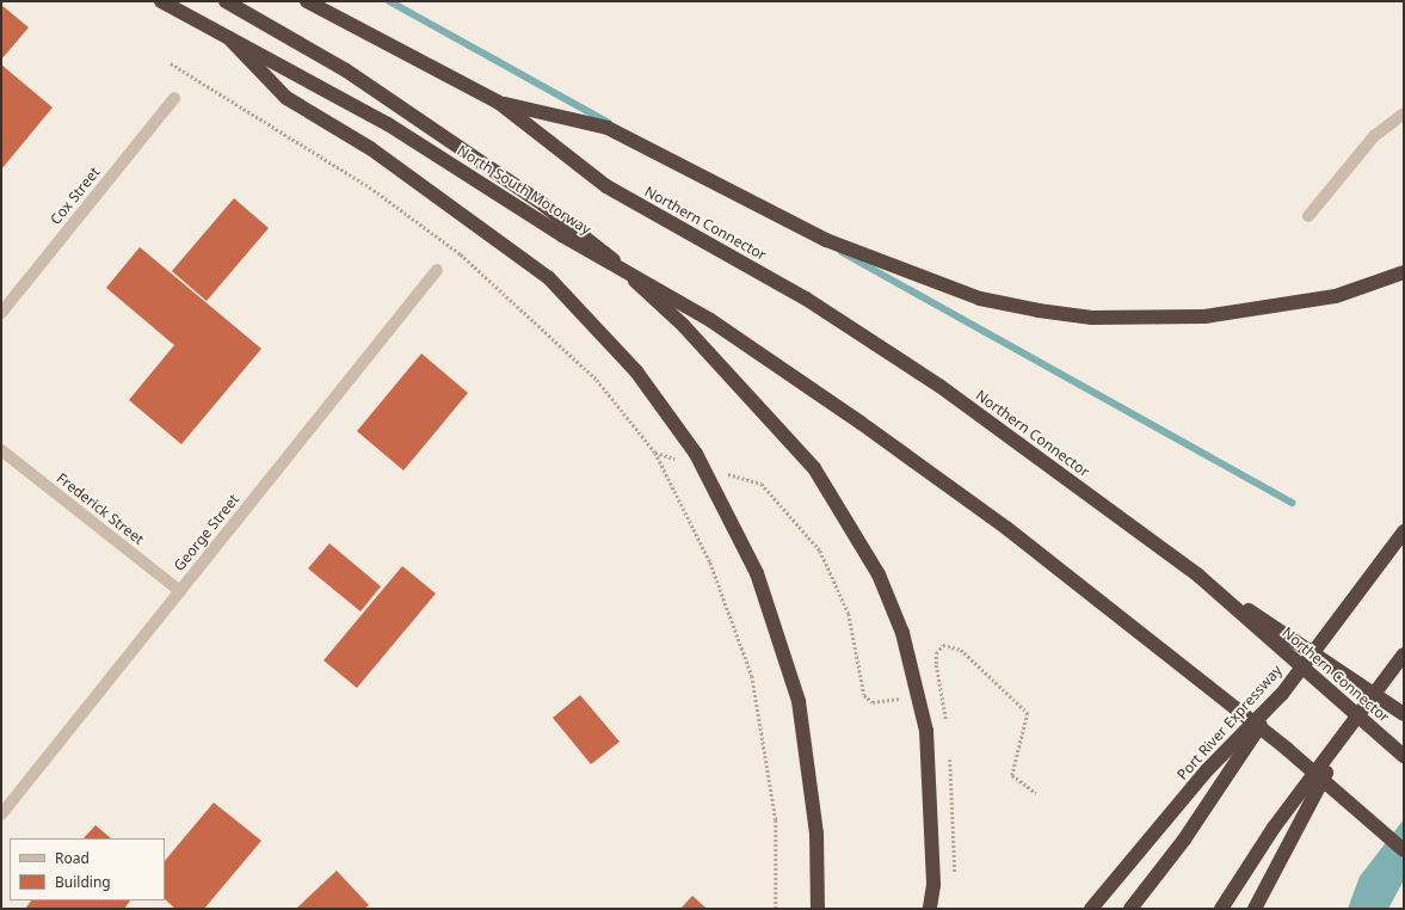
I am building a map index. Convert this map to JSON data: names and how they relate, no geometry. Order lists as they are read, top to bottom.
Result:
{
  "streets": {
    "highway": ["North South Motorway", "Northern Connector", "Port River Expressway"],
    "street": ["Cox Street", "Frederick Street", "George Street"]
  },
  "crossings": [
    ["Frederick Street", "George Street"]
  ],
  "legend": ["Road", "Building"]
}
